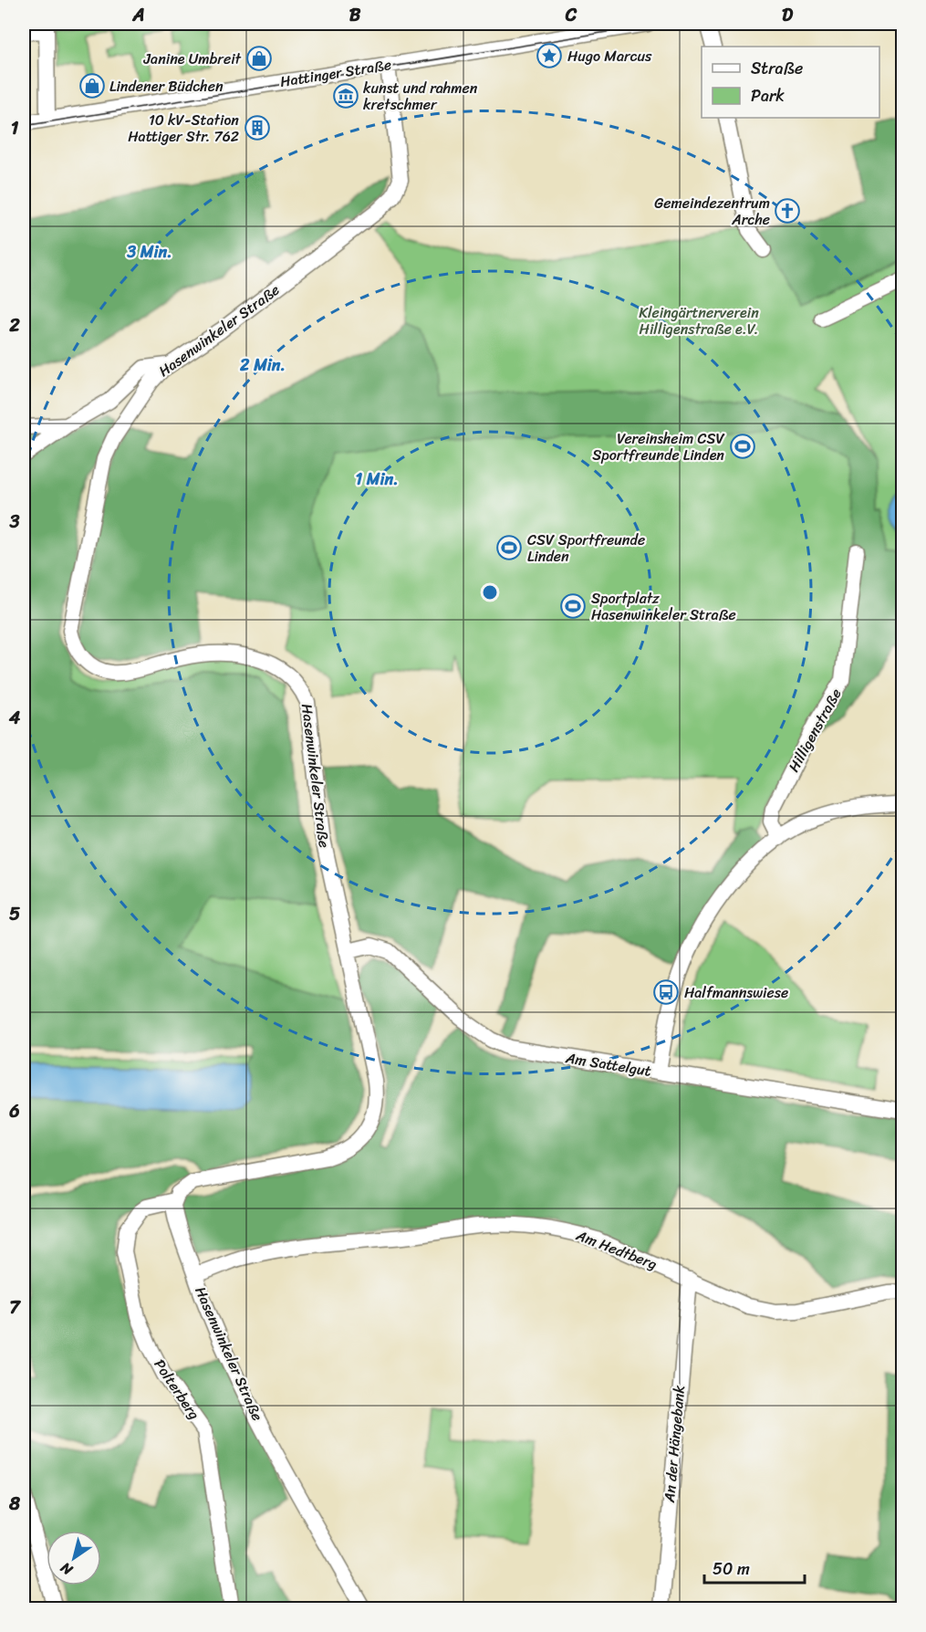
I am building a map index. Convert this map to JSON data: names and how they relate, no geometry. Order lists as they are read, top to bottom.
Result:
{
  "streets": {
    "street": [
      "Hattinger Straße",
      "Hasenwinkeler Straße",
      "Hilligenstraße",
      "Am Sattelgut",
      "Am Hedtberg",
      "Polterberg",
      "An der Hängebank"
    ]
  },
  "crossings": [
    ["Hattinger Straße", "Hasenwinkeler Straße"],
    ["Hasenwinkeler Straße", "Am Sattelgut"],
    ["Hasenwinkeler Straße", "Am Hedtberg"],
    ["Hasenwinkeler Straße", "Polterberg"],
    ["Am Hedtberg", "An der Hängebank"]
  ],
  "parks": ["Kleingärtnerverein Hilligenstraße e.V."],
  "places": {
    "place": ["Hugo Marcus"],
    "shop": ["Janine Umbreit", "Lindener Büdchen"],
    "museum": ["kunst und rahmen kretschmer"],
    "building": ["10 kV-Station Hattiger Str. 762"],
    "church": ["Gemeindezentrum Arche"],
    "sports": ["Vereinsheim CSV Sportfreunde Linden", "CSV Sportfreunde Linden", "Sportplatz Hasenwinkeler Straße"],
    "bus stop": ["Halfmannswiese"]
  },
  "legend": ["Straße", "Park"],
  "scale_bar": "50 m",
  "north": "bottom left",
  "grid": {
    "columns": [
      "A",
      "B",
      "C",
      "D"
    ],
    "rows": [
      "1",
      "2",
      "3",
      "4",
      "5",
      "6",
      "7",
      "8"
    ]
  },
  "rings": ["3 Min.", "2 Min.", "1 Min."]
}
